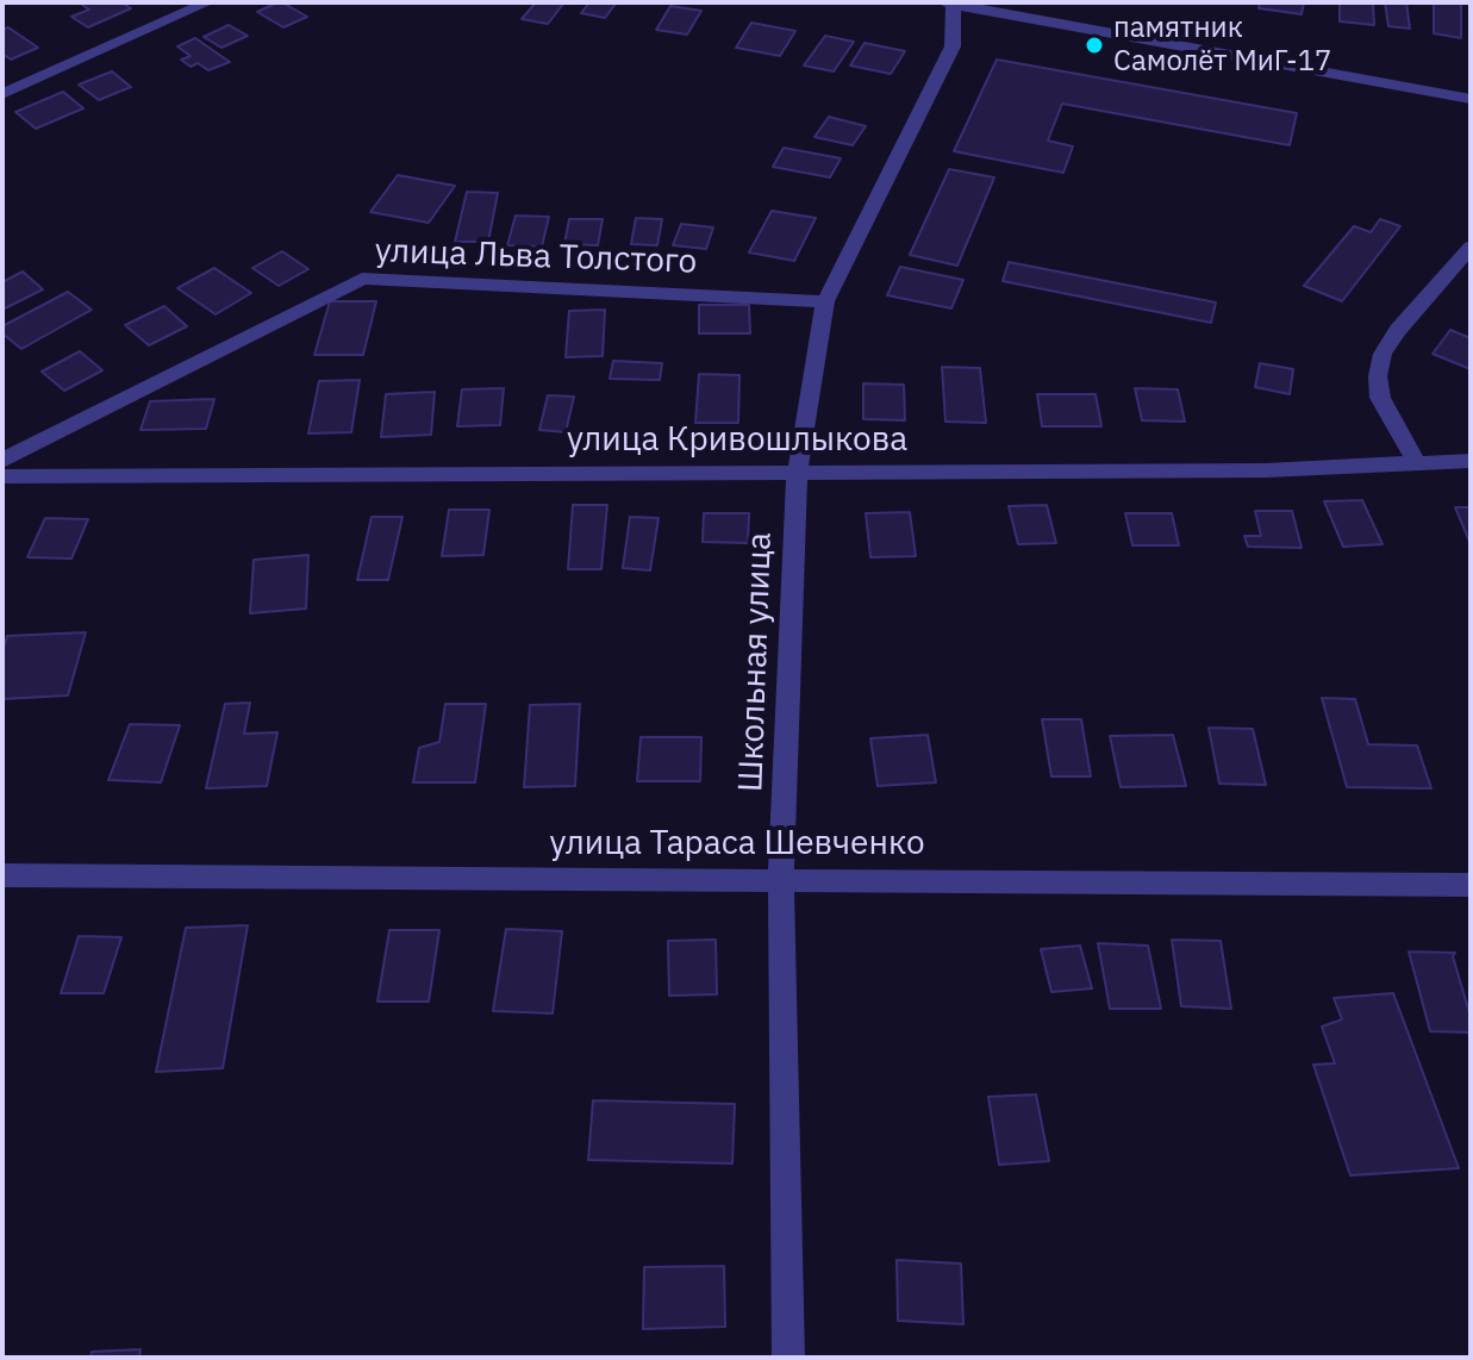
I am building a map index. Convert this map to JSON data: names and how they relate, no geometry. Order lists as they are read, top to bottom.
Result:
{
  "streets": {
    "street": [
      "улица Льва Толстого",
      "улица Кривошлыкова",
      "Школьная улица",
      "улица Тараса Шевченко"
    ]
  },
  "crossings": [
    ["улица Льва Толстого", "Школьная улица"],
    ["улица Кривошлыкова", "Школьная улица"],
    ["Школьная улица", "улица Тараса Шевченко"]
  ],
  "places": ["памятник Самолёт МиГ-17"]
}
